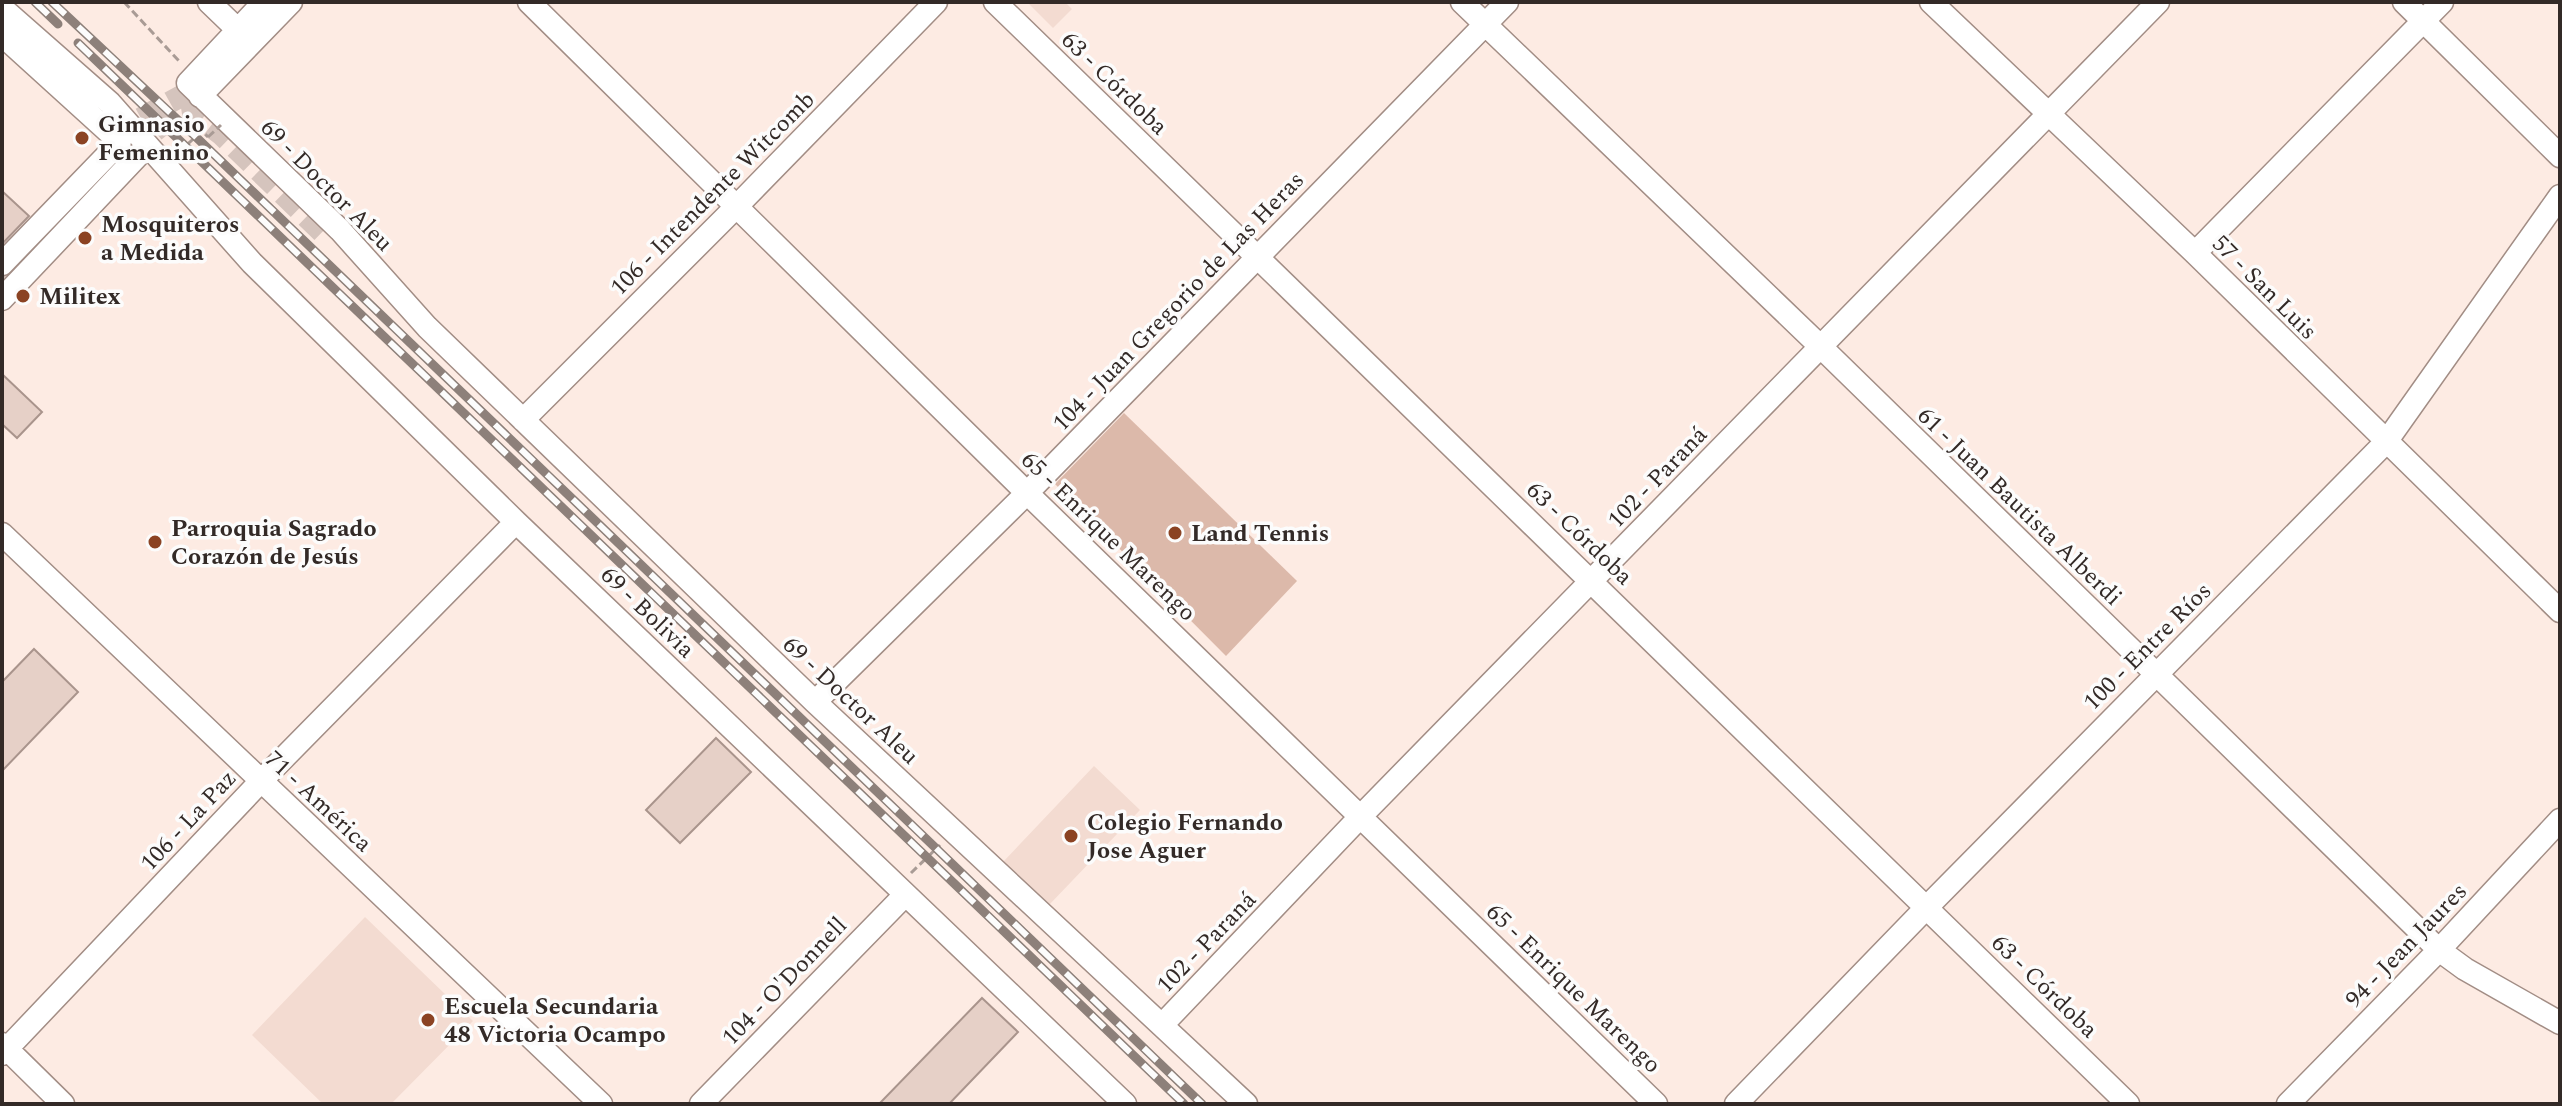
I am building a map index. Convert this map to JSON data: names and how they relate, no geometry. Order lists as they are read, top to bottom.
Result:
{
  "streets": {
    "street": [
      "63 - Córdoba",
      "69 - Doctor Aleu",
      "106 - Intendente Witcomb",
      "57 - San Luis",
      "104 - Juan Gregorio de Las Heras",
      "102 - Paraná",
      "61 - Juan Bautista Alberdi",
      "65 - Enrique Marengo",
      "69 - Bolivia",
      "100 - Entre Ríos",
      "71 - América",
      "106 - La Paz",
      "94 - Jean Jaures",
      "104 - O'Donnell"
    ]
  },
  "crossings": [
    ["63 - Córdoba", "104 - Juan Gregorio de Las Heras"],
    ["63 - Córdoba", "102 - Paraná"],
    ["63 - Córdoba", "100 - Entre Ríos"],
    ["69 - Doctor Aleu", "106 - Intendente Witcomb"],
    ["69 - Doctor Aleu", "104 - Juan Gregorio de Las Heras"],
    ["69 - Doctor Aleu", "102 - Paraná"],
    ["106 - Intendente Witcomb", "65 - Enrique Marengo"],
    ["57 - San Luis", "102 - Paraná"],
    ["57 - San Luis", "100 - Entre Ríos"],
    ["104 - Juan Gregorio de Las Heras", "61 - Juan Bautista Alberdi"],
    ["104 - Juan Gregorio de Las Heras", "65 - Enrique Marengo"],
    ["102 - Paraná", "61 - Juan Bautista Alberdi"],
    ["102 - Paraná", "65 - Enrique Marengo"],
    ["61 - Juan Bautista Alberdi", "100 - Entre Ríos"],
    ["61 - Juan Bautista Alberdi", "94 - Jean Jaures"],
    ["69 - Bolivia", "106 - La Paz"],
    ["69 - Bolivia", "104 - O'Donnell"],
    ["71 - América", "106 - La Paz"]
  ],
  "places": [
    "Gimnasio Femenino",
    "Mosquiteros a Medida",
    "Militex",
    "Land Tennis",
    "Parroquia Sagrado Corazón de Jesús",
    "Colegio Fernando Jose Aguer",
    "Escuela Secundaria 48 Victoria Ocampo"
  ]
}
